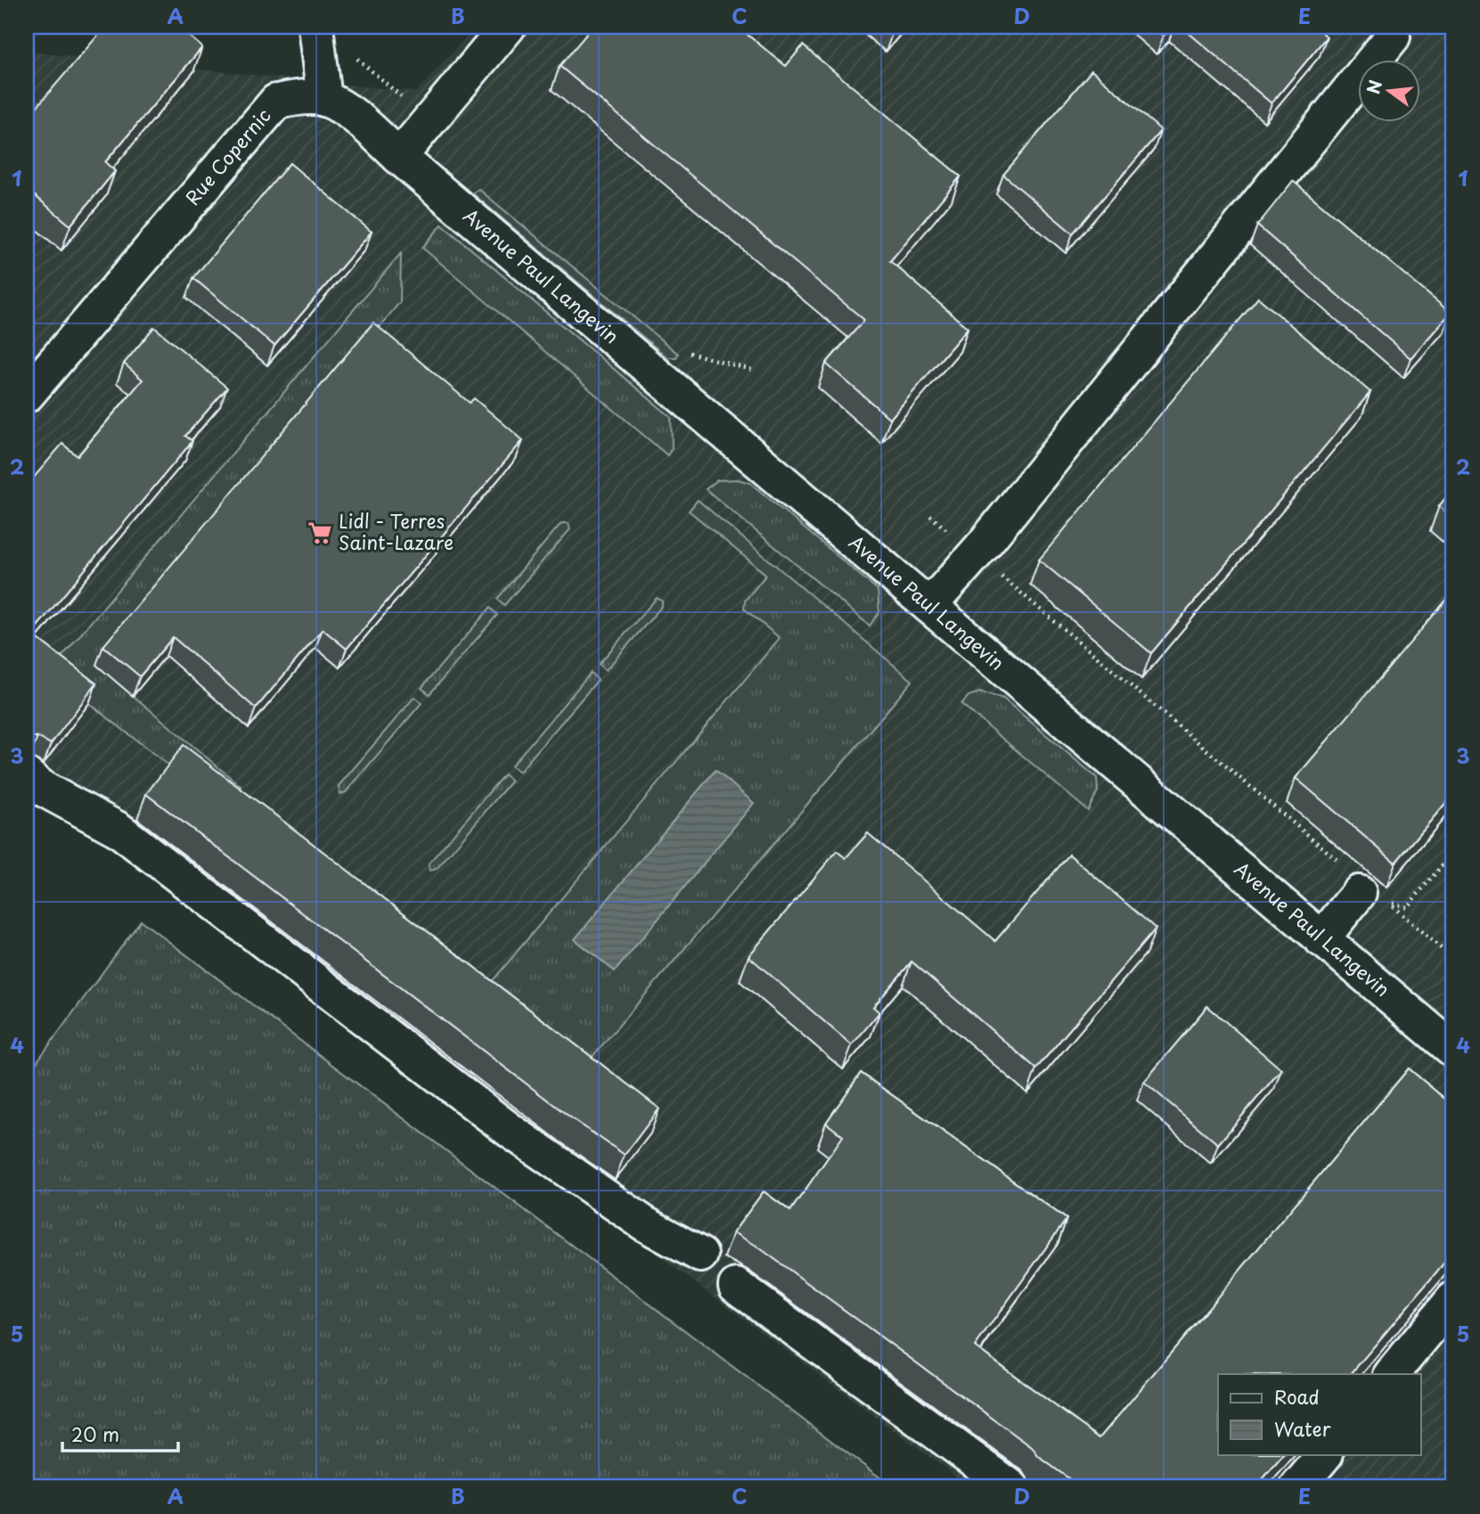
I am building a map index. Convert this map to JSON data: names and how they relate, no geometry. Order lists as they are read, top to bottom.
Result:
{
  "streets": {
    "street": ["Rue Copernic", "Avenue Paul Langevin"]
  },
  "crossings": [
    ["Rue Copernic", "Avenue Paul Langevin"]
  ],
  "places": {
    "supermarket": ["Lidl - Terres Saint-Lazare"]
  },
  "legend": ["Road", "Water"],
  "scale_bar": "20 m",
  "north": "left",
  "grid": {
    "columns": [
      "A",
      "B",
      "C",
      "D",
      "E"
    ],
    "rows": [
      "1",
      "2",
      "3",
      "4",
      "5"
    ]
  }
}
